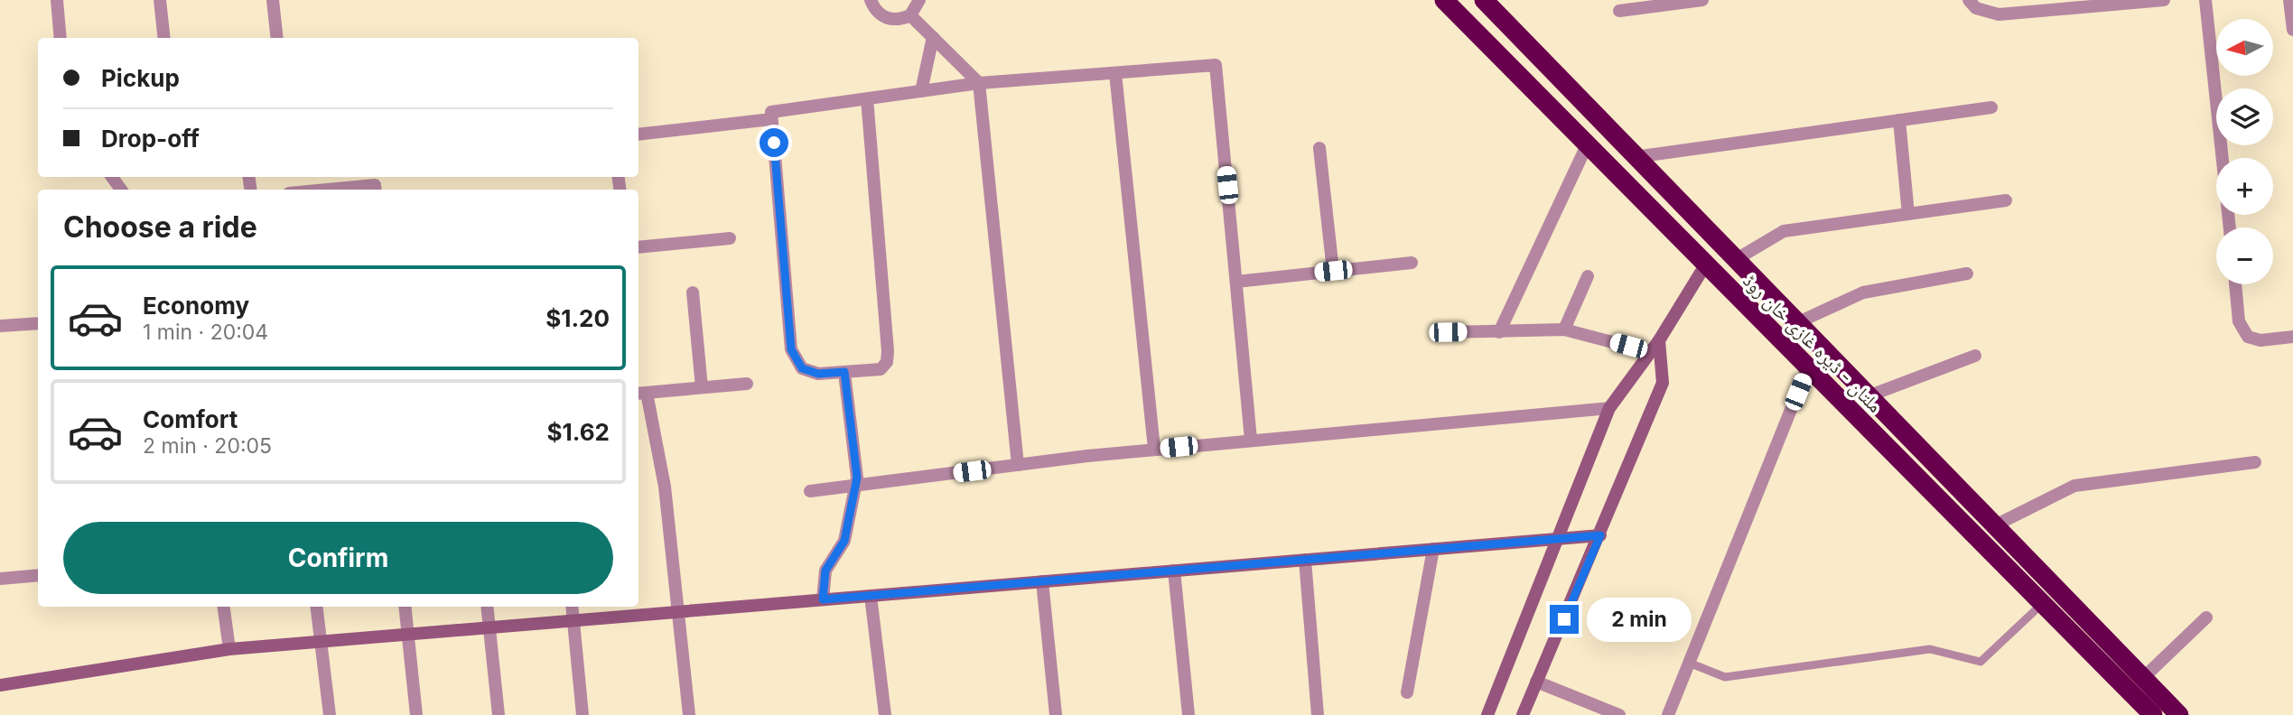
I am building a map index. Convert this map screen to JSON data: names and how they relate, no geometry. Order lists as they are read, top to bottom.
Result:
{
  "streets": {
    "highway": ["ملتان - ڈیرہ غازی خان روڈ"]
  },
  "north": "left",
  "page": {
    "map_buttons": ["+", "−"],
    "banner": ["Pickup", "Drop-off"],
    "heading": "Choose a ride",
    "list": [
      {
        "name": "Economy",
        "note": "1 min · 20:04",
        "value": "$1.20"
      },
      {
        "name": "Comfort",
        "note": "2 min · 20:05",
        "value": "$1.62"
      }
    ],
    "buttons": "Confirm",
    "bubble": "2 min"
  }
}
